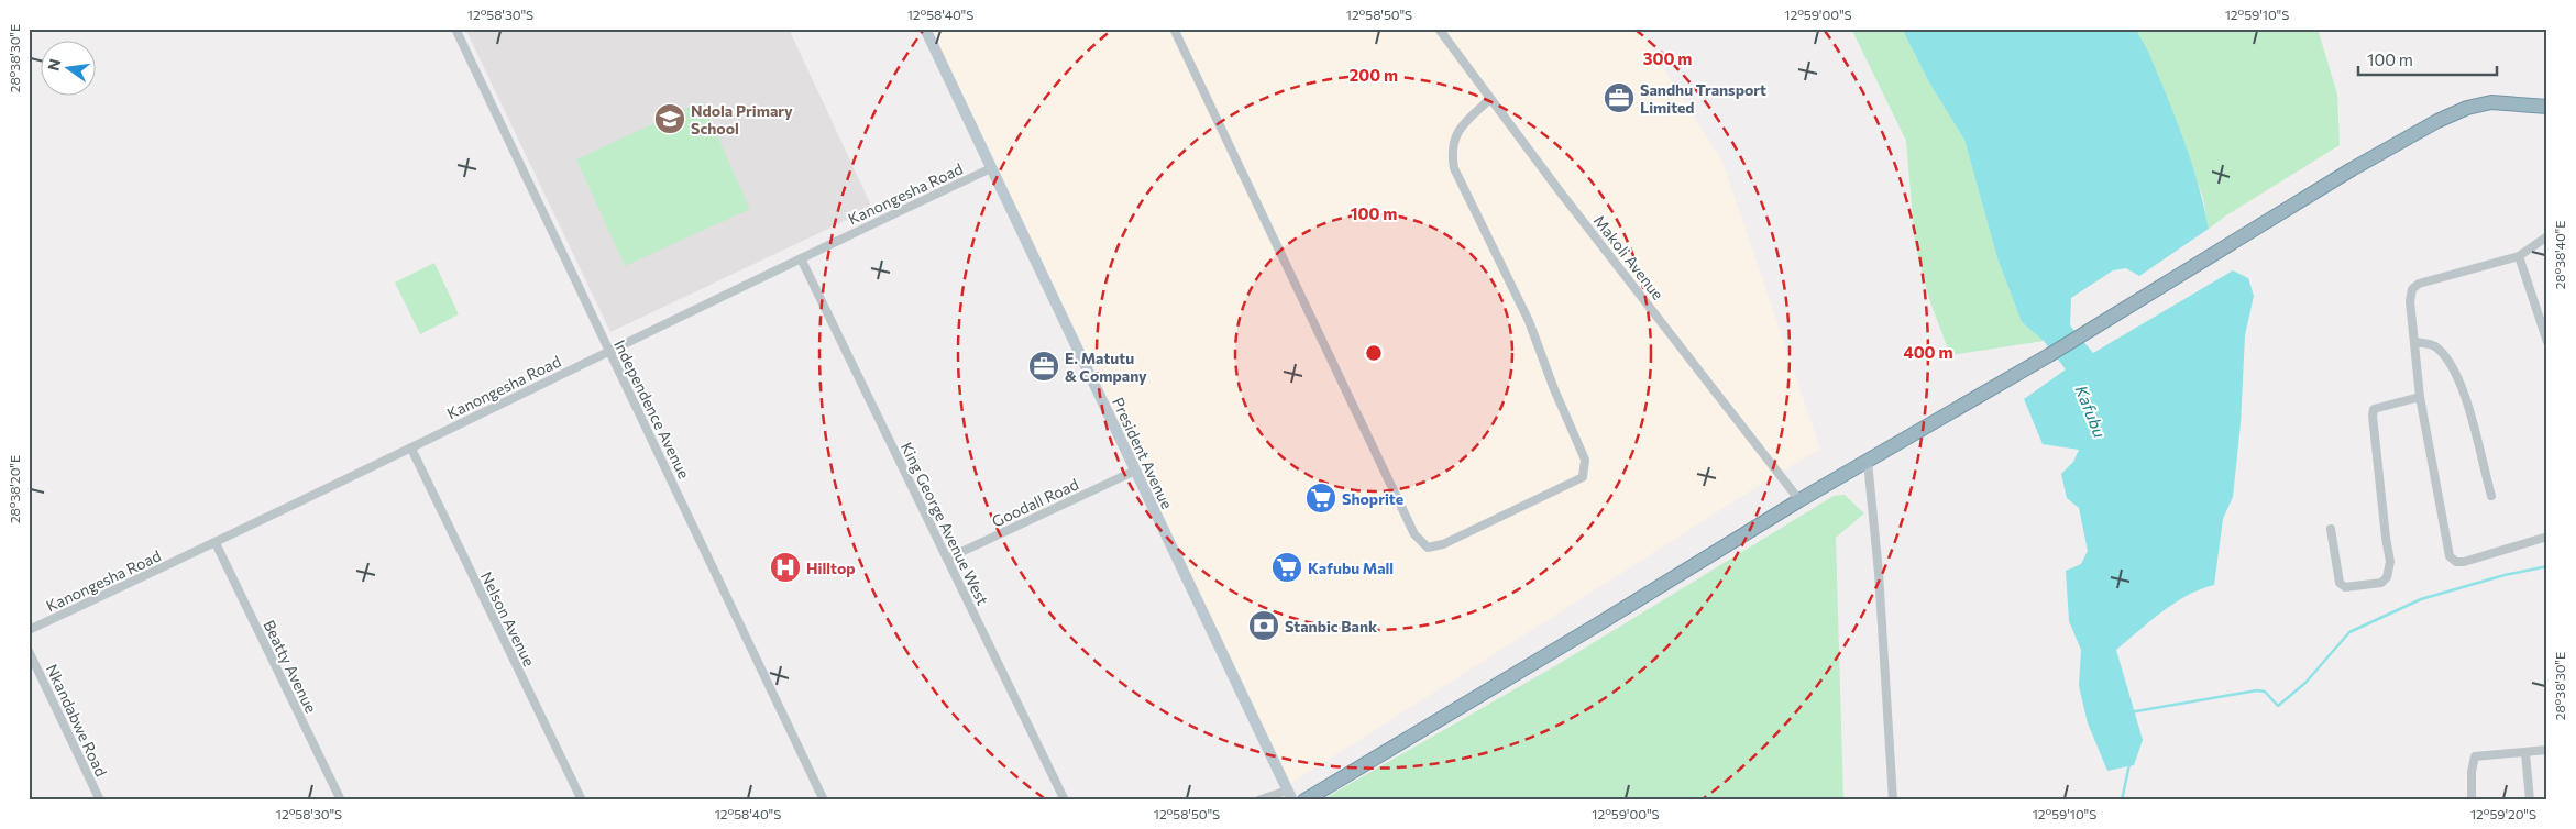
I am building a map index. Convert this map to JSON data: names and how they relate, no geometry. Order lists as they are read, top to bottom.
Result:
{
  "streets": {
    "main road": ["President Avenue"],
    "street": [
      "Kanongesha Road",
      "Makoli Avenue",
      "Independence Avenue",
      "Goodall Road",
      "King George Avenue West",
      "Nelson Avenue",
      "Beatty Avenue",
      "Nkandabwe Road"
    ]
  },
  "crossings": [
    ["Kanongesha Road", "Independence Avenue"],
    ["Kanongesha Road", "President Avenue"],
    ["Kanongesha Road", "King George Avenue West"],
    ["Kanongesha Road", "Nelson Avenue"],
    ["Kanongesha Road", "Beatty Avenue"],
    ["President Avenue", "Goodall Road"],
    ["Goodall Road", "King George Avenue West"]
  ],
  "water": ["Kafubu"],
  "places": {
    "office": ["Sandhu Transport Limited", "E. Matutu & Company"],
    "school or university": ["Ndola Primary School"],
    "supermarket": ["Shoprite", "Kafubu Mall"],
    "hospital": ["Hilltop"],
    "bank": ["Stanbic Bank"]
  },
  "scale_bar": "100 m",
  "north": "left",
  "coordinates": [
    "12°58'30\"S",
    "12°58'40\"S",
    "12°58'50\"S",
    "12°59'00\"S",
    "12°59'10\"S",
    "28°38'30\"E",
    "28°38'40\"E",
    "28°38'20\"E",
    "12°59'20\"S"
  ],
  "rings": [
    "300 m",
    "200 m",
    "100 m",
    "400 m"
  ]
}
